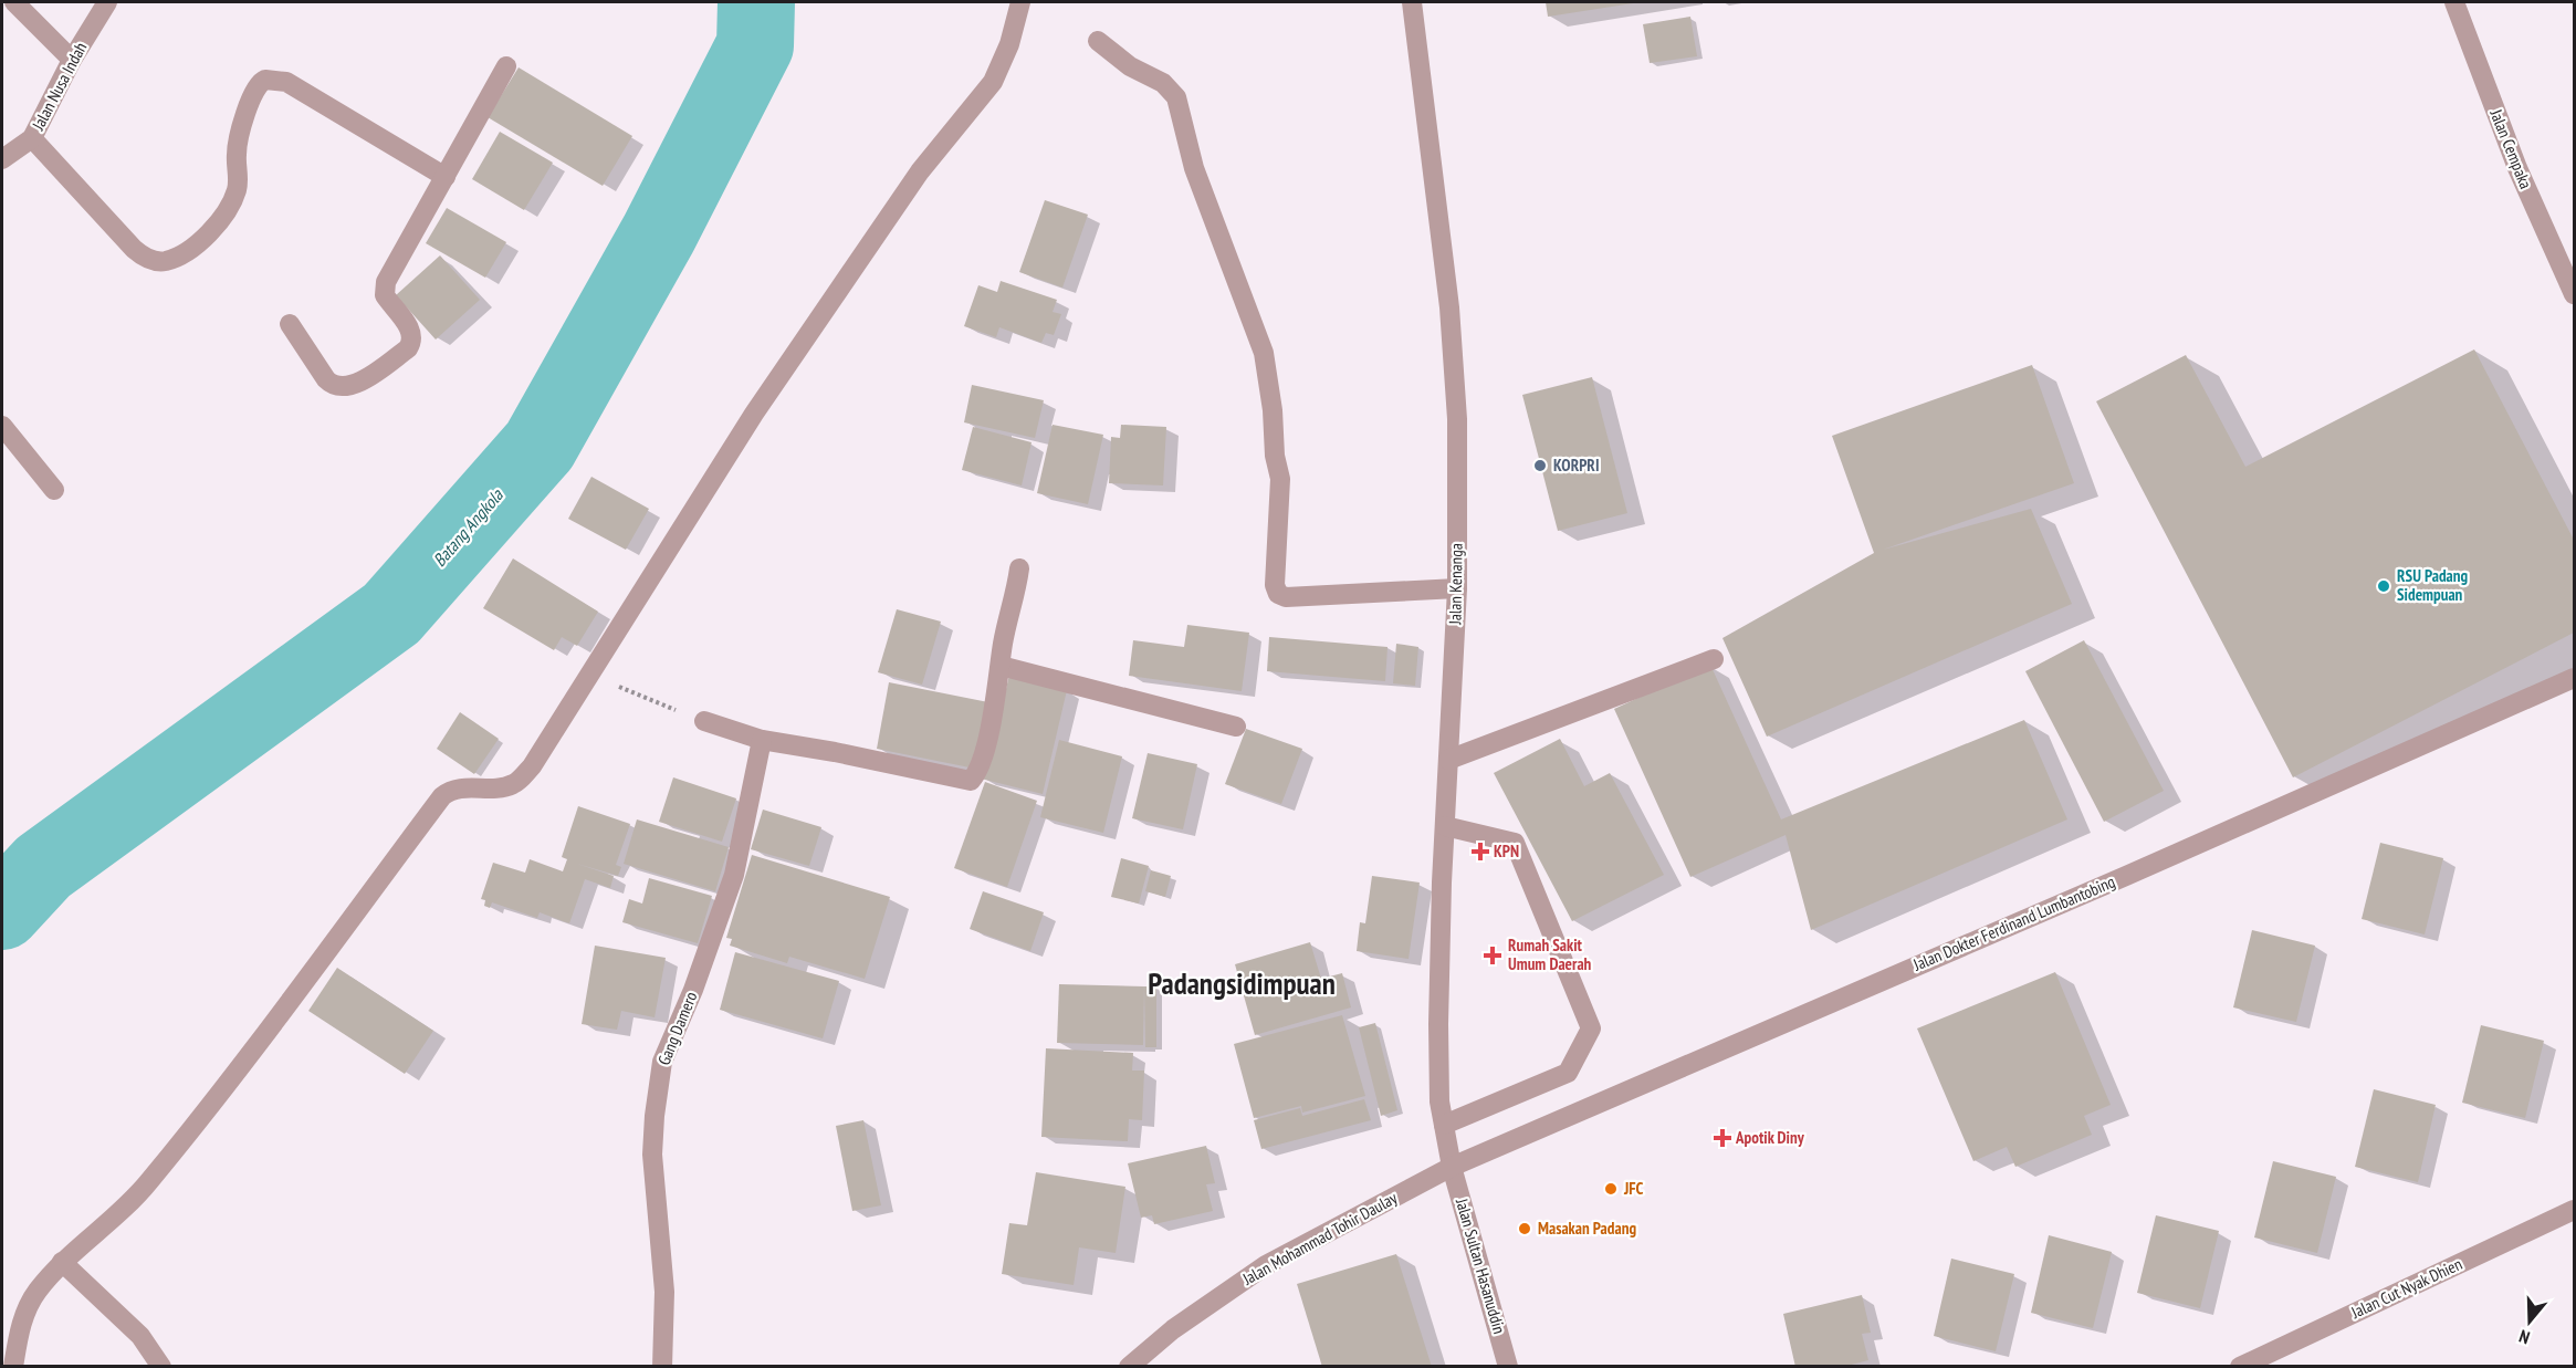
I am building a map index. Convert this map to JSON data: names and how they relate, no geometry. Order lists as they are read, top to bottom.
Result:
{
  "streets": {
    "street": [
      "Jalan Nusa Indah",
      "Jalan Cempaka",
      "Jalan Kenanga",
      "Jalan Dokter Ferdinand Lumbantobing",
      "Gang Damero",
      "Jalan Mohammad Tohir Daulay",
      "Jalan Sultan Hasanuddin",
      "Jalan Cut Nyak Dhien"
    ]
  },
  "crossings": [
    ["Jalan Kenanga", "Jalan Dokter Ferdinand Lumbantobing"],
    ["Jalan Kenanga", "Jalan Mohammad Tohir Daulay"],
    ["Jalan Kenanga", "Jalan Sultan Hasanuddin"],
    ["Jalan Dokter Ferdinand Lumbantobing", "Jalan Mohammad Tohir Daulay"],
    ["Jalan Dokter Ferdinand Lumbantobing", "Jalan Sultan Hasanuddin"],
    ["Jalan Mohammad Tohir Daulay", "Jalan Sultan Hasanuddin"]
  ],
  "districts": ["Padangsidimpuan"],
  "water": ["Batang Angkola"],
  "places": {
    "other": [
      "KORPRI",
      "RSU Padang Sidempuan",
      "JFC",
      "Masakan Padang"
    ],
    "health": ["KPN", "Rumah Sakit Umum Daerah", "Apotik Diny"]
  },
  "north": "bottom"
}
